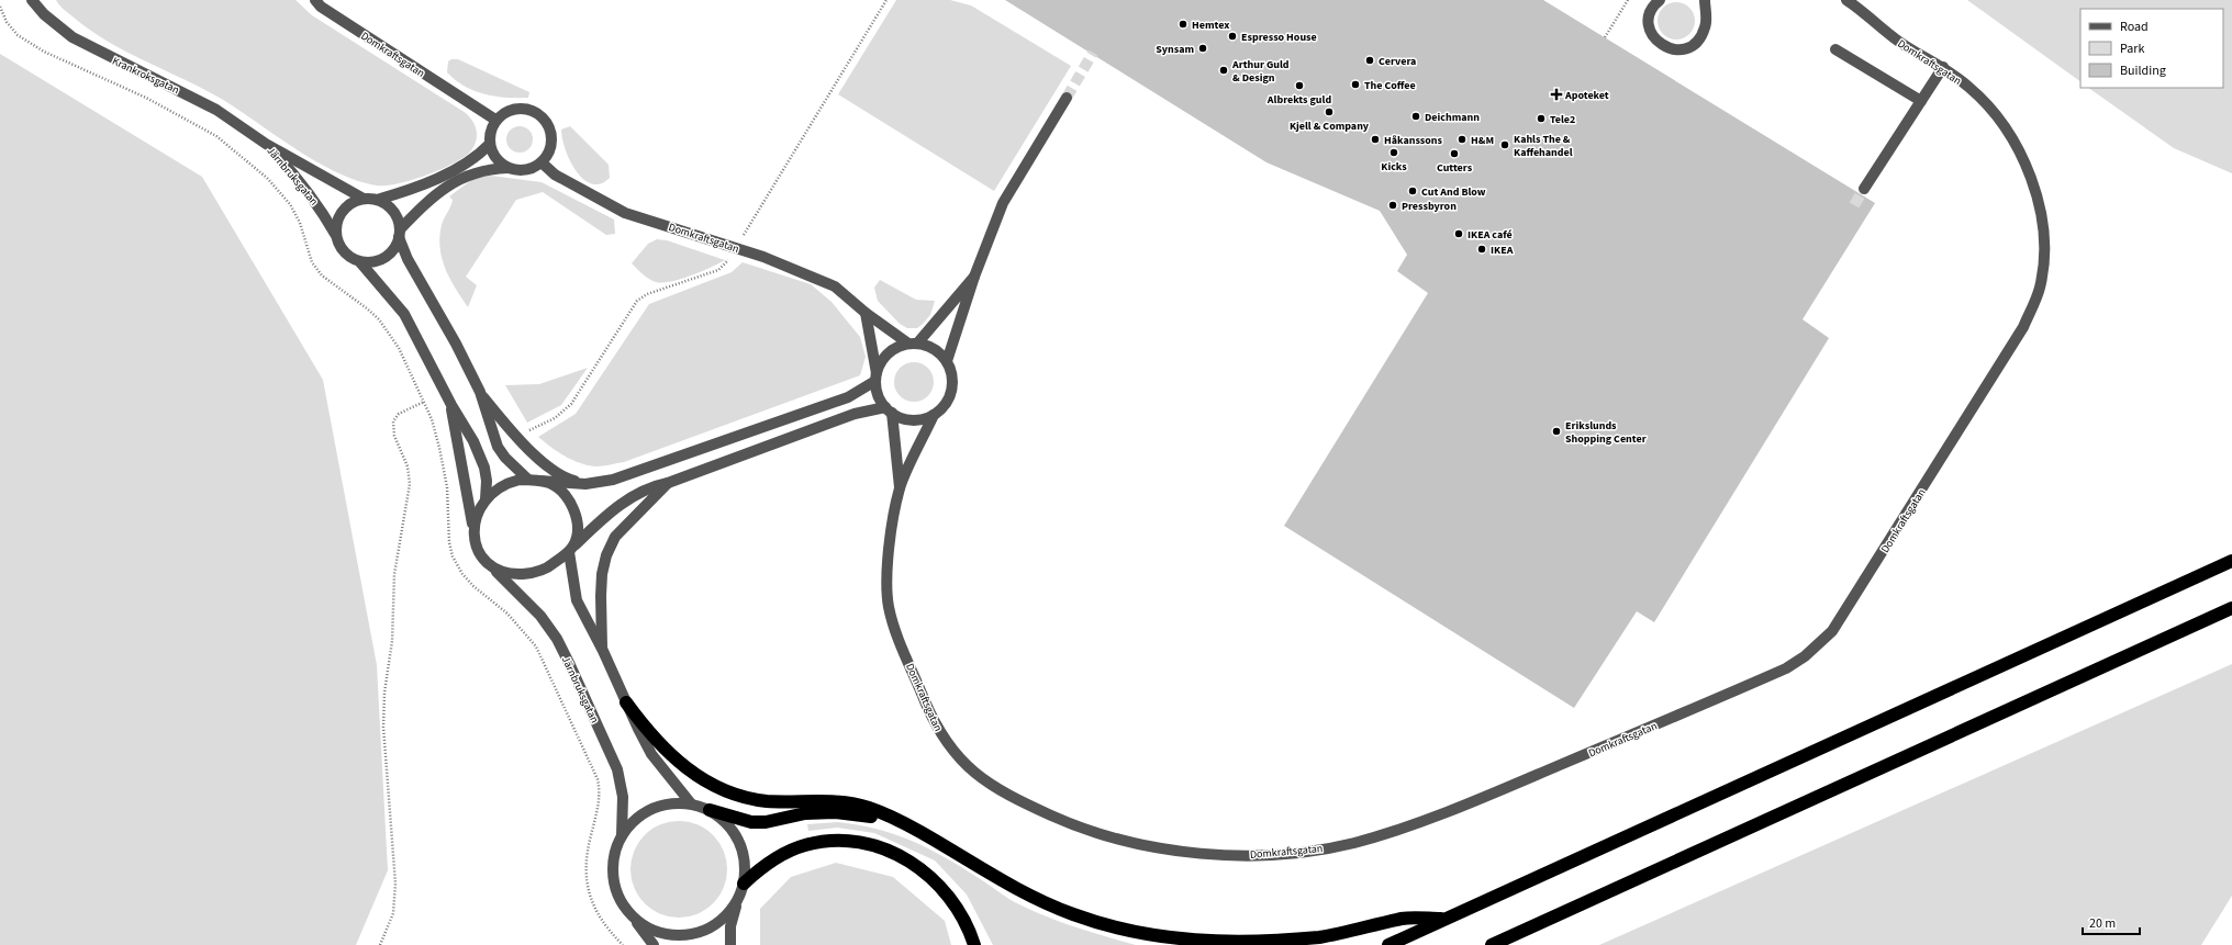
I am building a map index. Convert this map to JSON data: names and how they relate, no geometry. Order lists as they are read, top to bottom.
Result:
{
  "streets": {
    "street": ["Domkraftsgatan", "Krankroksgatan", "Järnbruksgatan"]
  },
  "crossings": [
    ["Krankroksgatan", "Järnbruksgatan"]
  ],
  "places": {
    "other": [
      "Hemtex",
      "Espresso House",
      "Synsam",
      "Cervera",
      "Arthur Guld & Design",
      "The Coffee",
      "Albrekts guld",
      "Kjell & Company",
      "Deichmann",
      "Tele2",
      "Håkanssons",
      "H&M",
      "Kahls The & Kaffehandel",
      "Kicks",
      "Cutters",
      "Cut And Blow",
      "Pressbyron",
      "IKEA café",
      "IKEA",
      "Erikslunds Shopping Center"
    ],
    "health": ["Apoteket"]
  },
  "legend": ["Road", "Park", "Building"],
  "scale_bar": "20 m"
}
